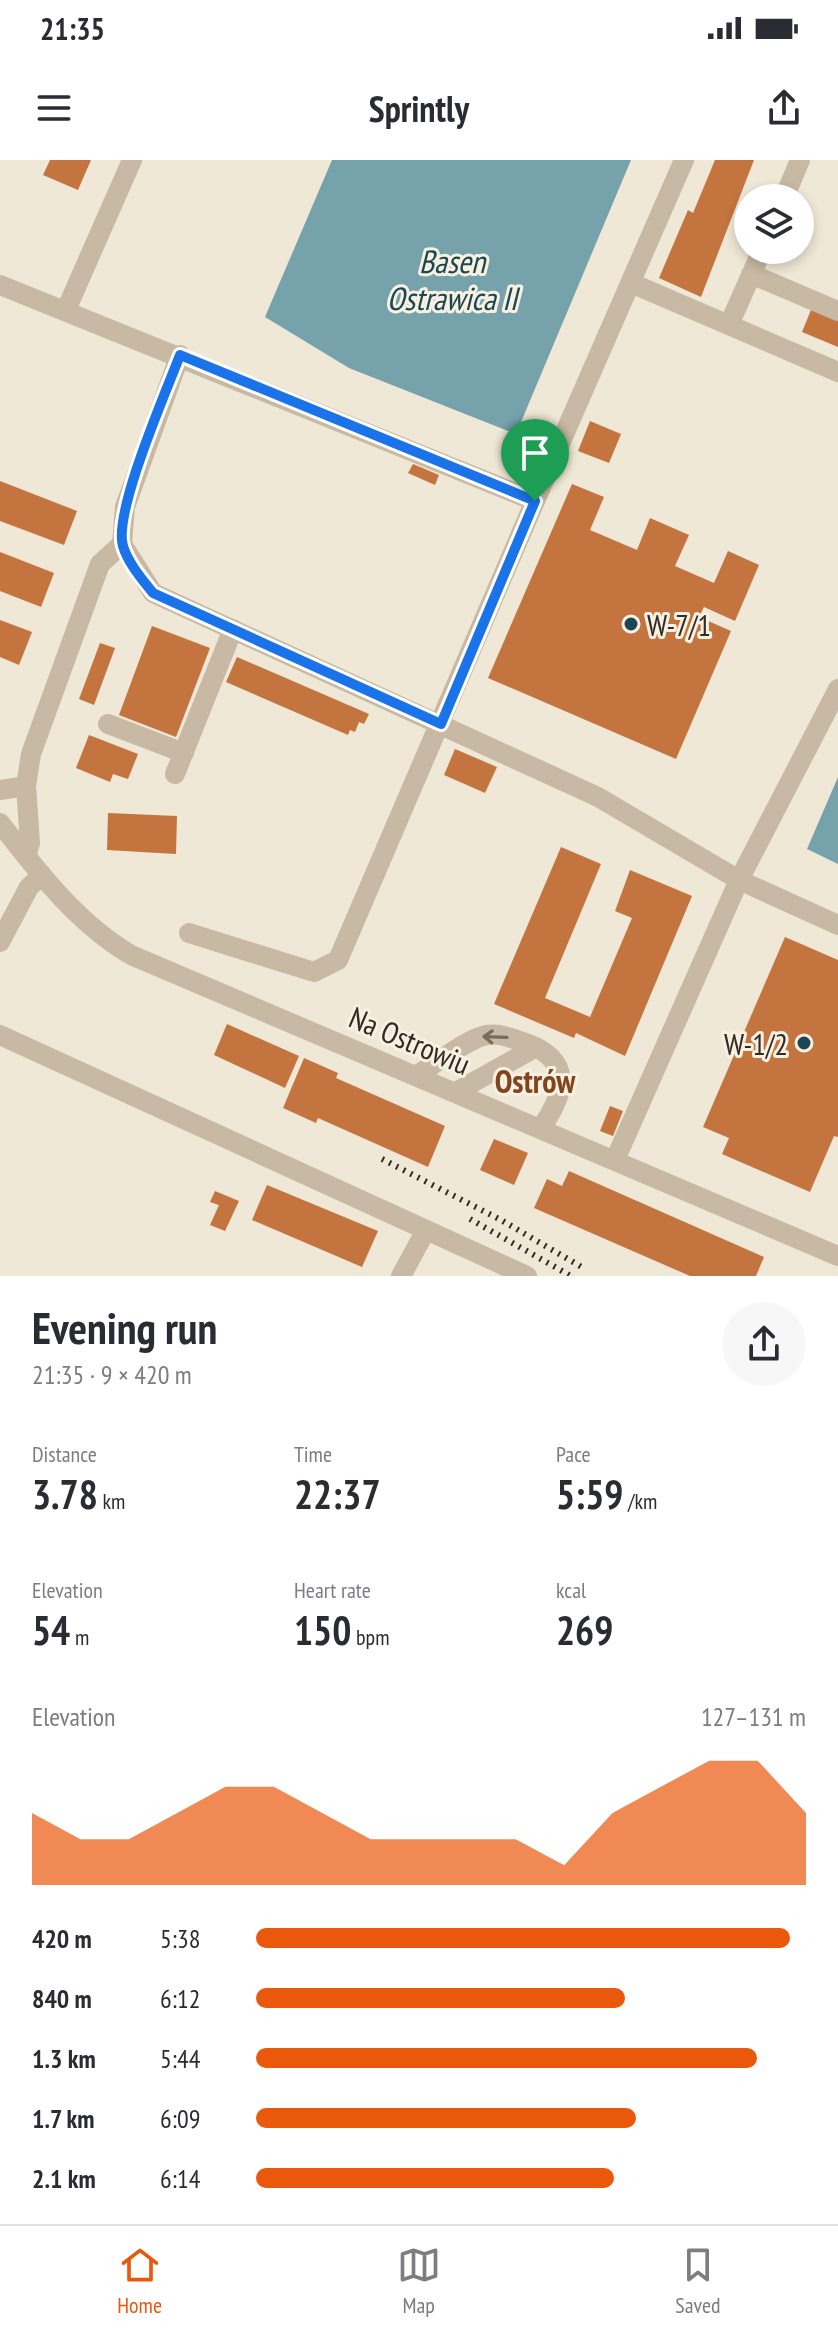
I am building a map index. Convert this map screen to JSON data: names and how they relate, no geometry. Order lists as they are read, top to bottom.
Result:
{
  "streets": {
    "street": ["Na Ostrowiu"]
  },
  "districts": ["Ostrów"],
  "water": ["Basen Ostrawica II"],
  "places": ["W-7/1", "W-1/2"],
  "page": {
    "status": "21:35",
    "header": "Sprintly",
    "heading": ["Evening run", "21:35 · 9 × 420 m"],
    "stats": [
      ["Distance", "3.78 km"],
      ["Time", "22:37"],
      ["Pace", "5:59 /km"],
      ["Elevation", "54 m"],
      ["Heart rate", "150 bpm"],
      ["kcal", "269"]
    ],
    "chart": ["Elevation", "127–131 m"],
    "list": [
      {
        "name": "420 m",
        "note": "5:38"
      },
      {
        "name": "840 m",
        "note": "6:12"
      },
      {
        "name": "1.3 km",
        "note": "5:44"
      },
      {
        "name": "1.7 km",
        "note": "6:09"
      },
      {
        "name": "2.1 km",
        "note": "6:14"
      }
    ],
    "tabs": ["Home", "Map", "Saved"]
  }
}
